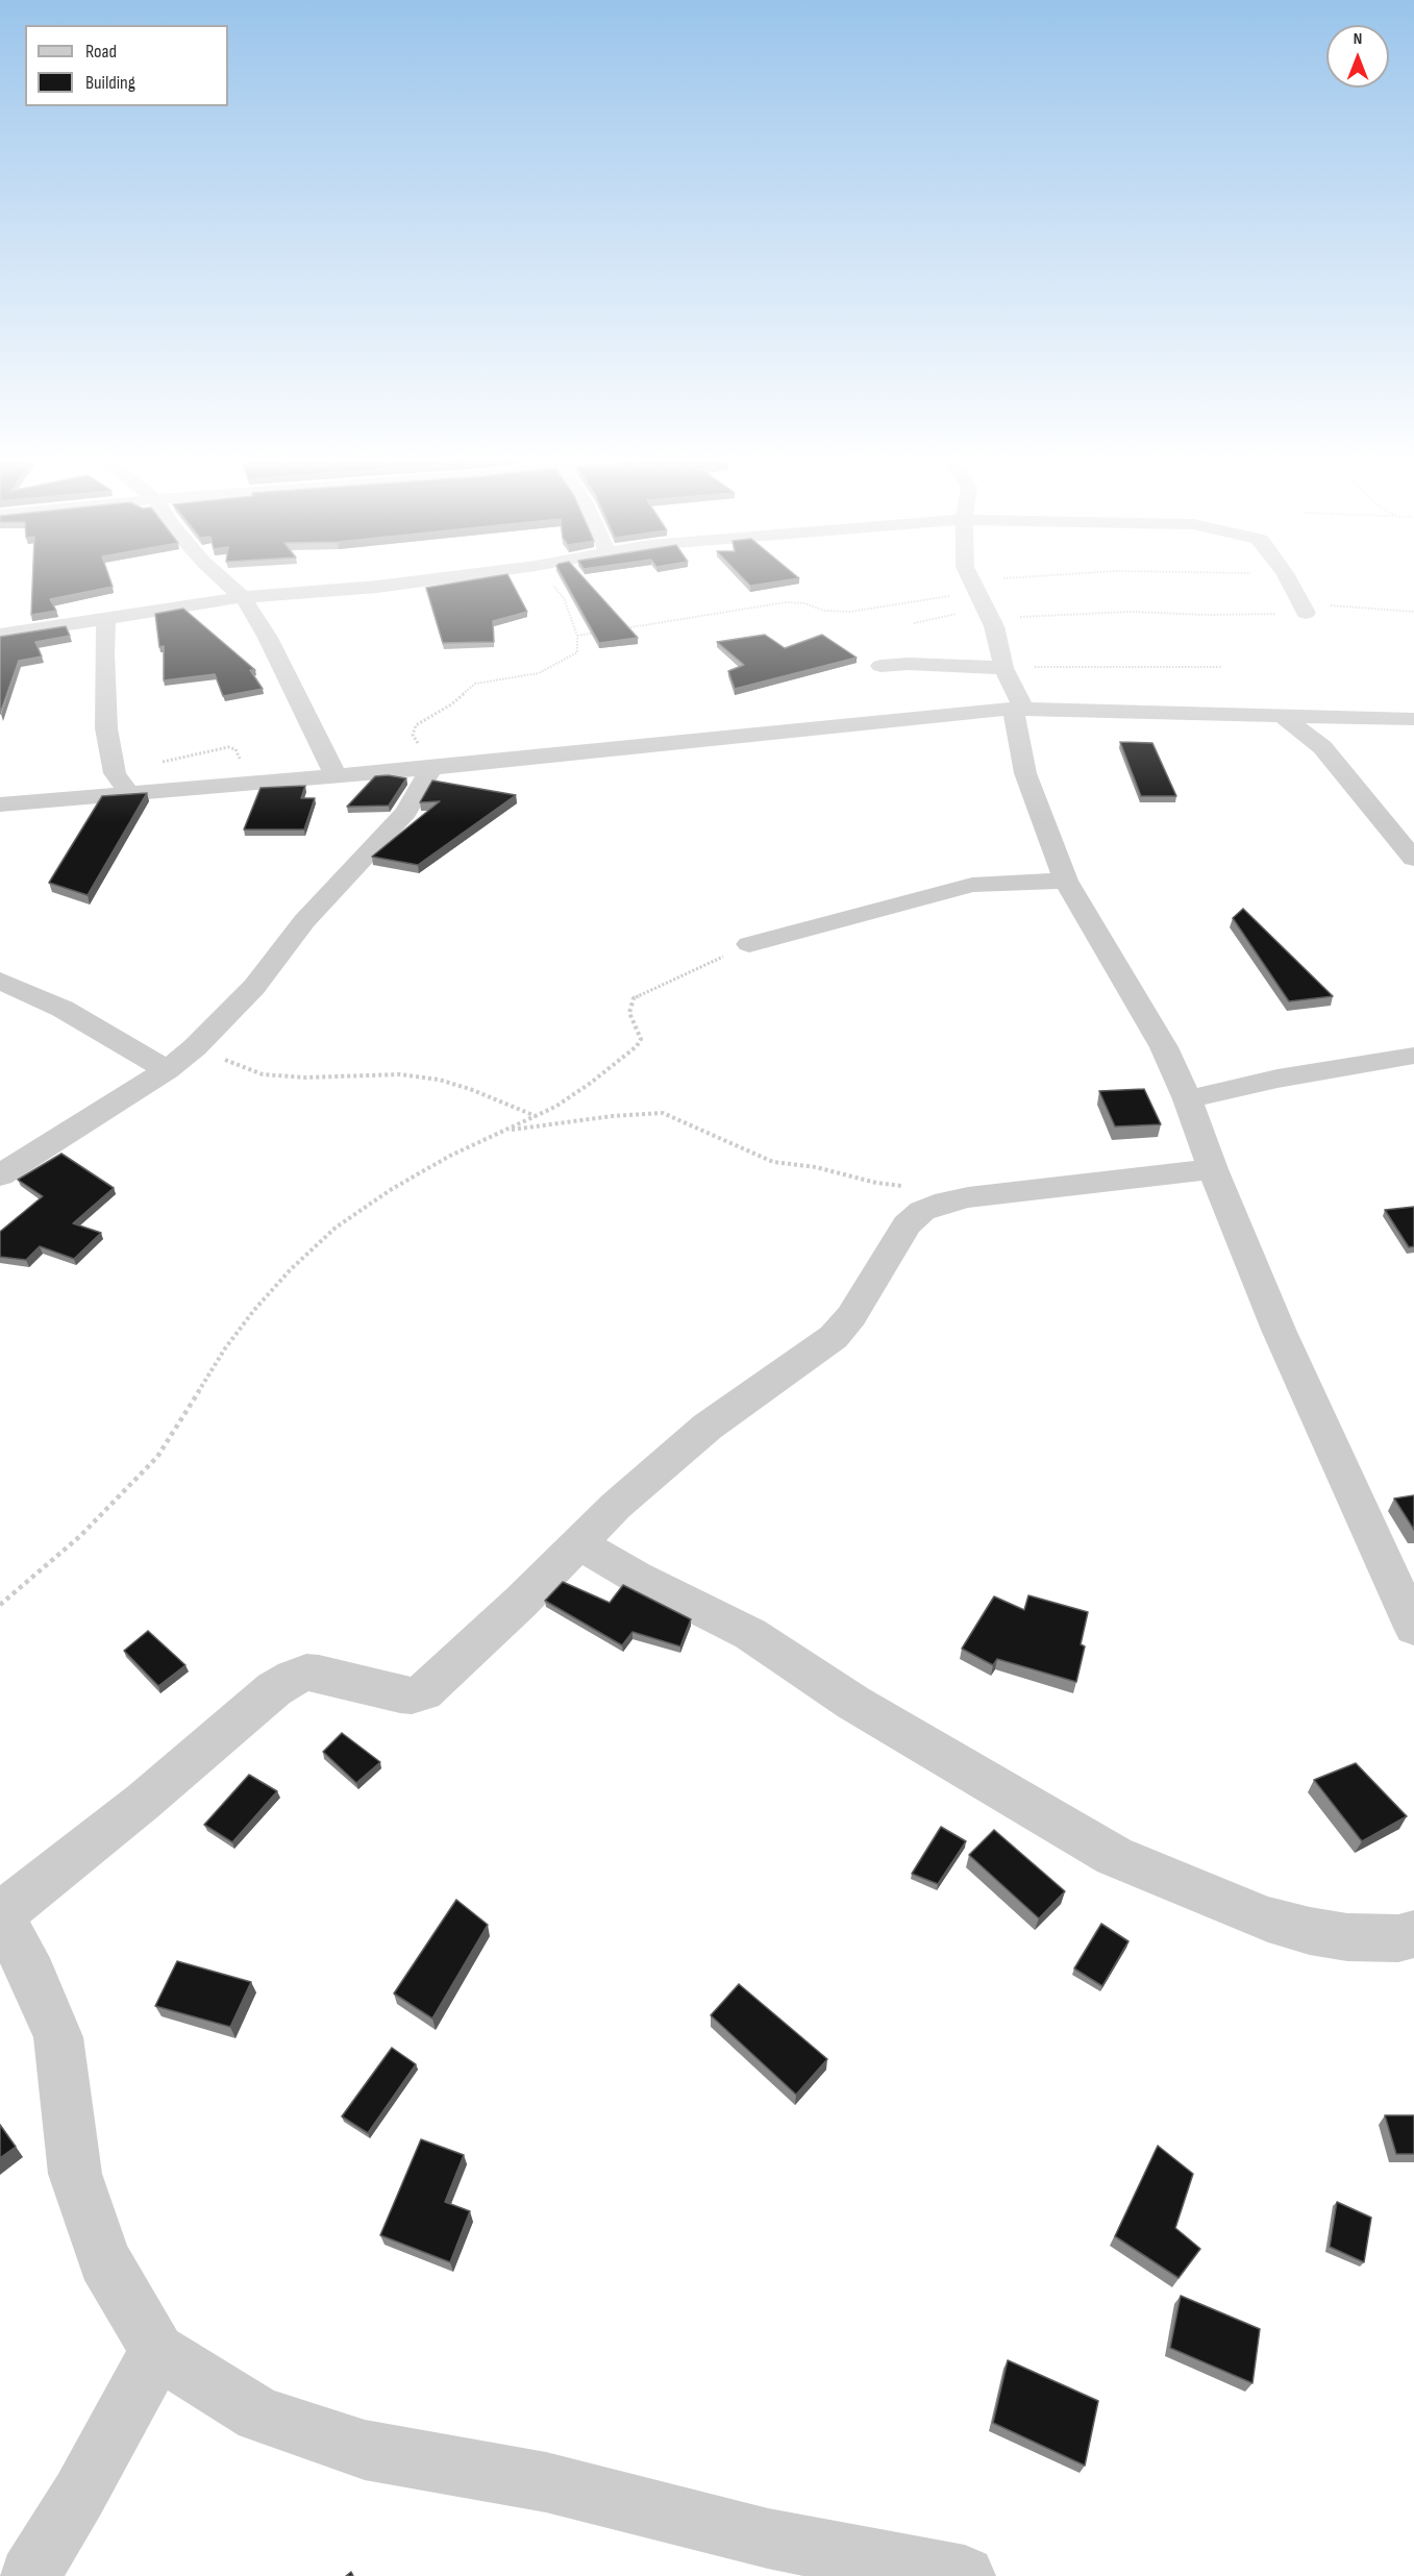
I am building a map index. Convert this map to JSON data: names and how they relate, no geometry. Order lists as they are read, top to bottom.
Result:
{
  "legend": ["Road", "Building"],
  "north": "top"
}
